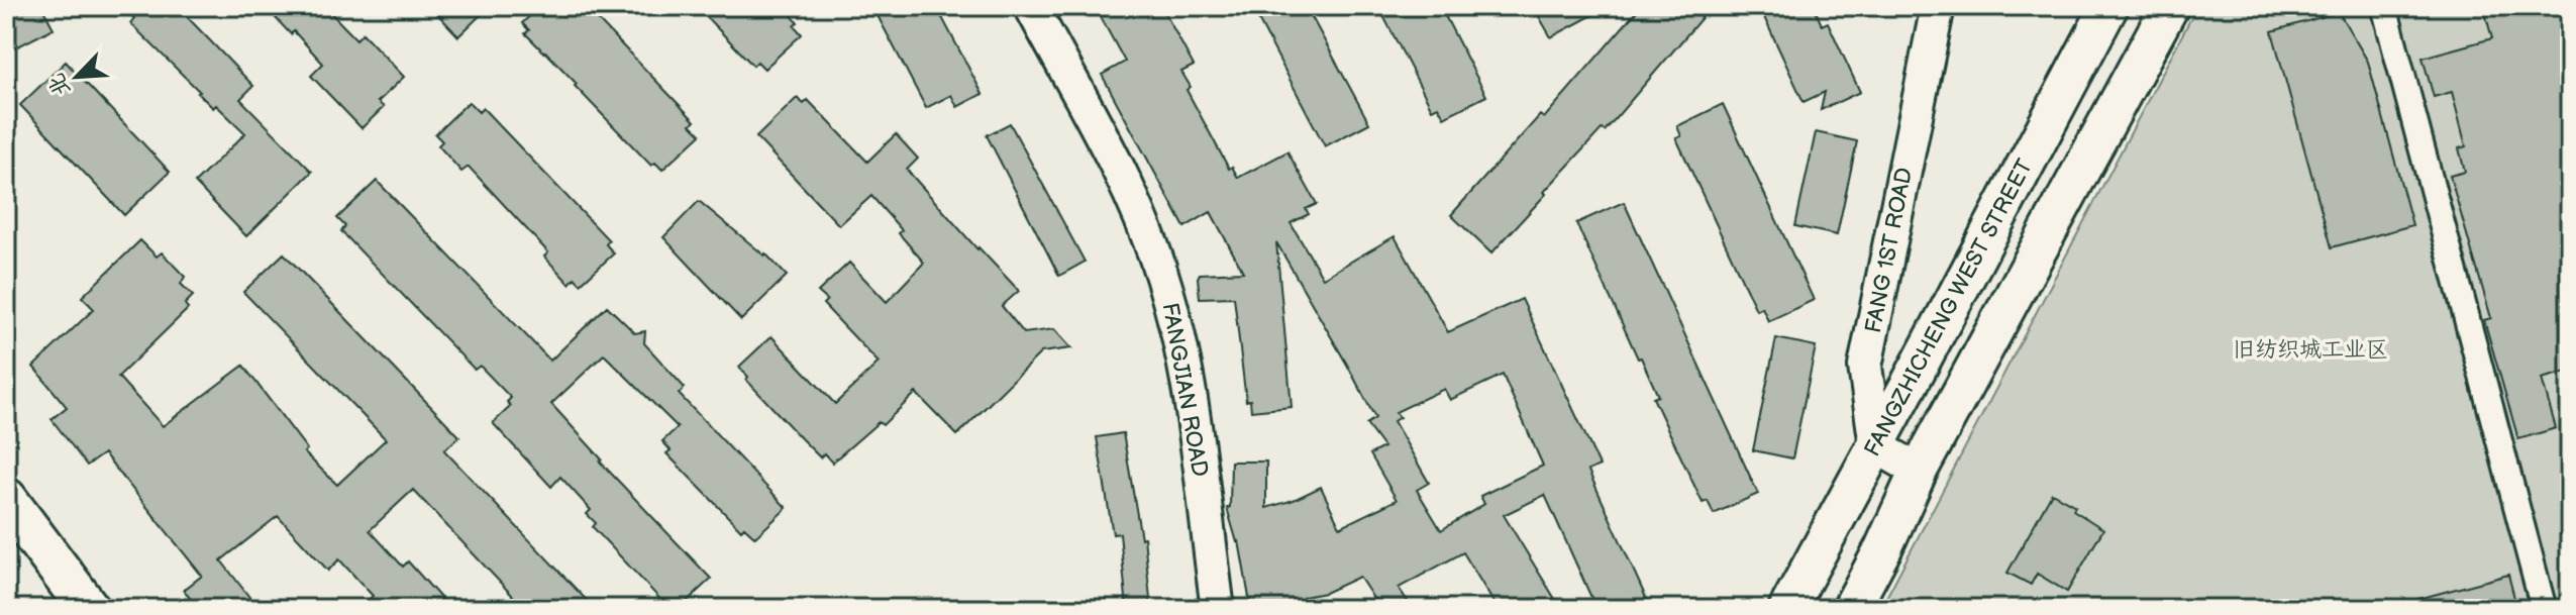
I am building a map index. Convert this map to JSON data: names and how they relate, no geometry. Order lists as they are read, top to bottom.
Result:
{
  "streets": {
    "main road": ["FANGZHICHENG WEST STREET"],
    "street": ["FANG 1ST ROAD", "FANGJIAN ROAD"]
  },
  "crossings": [
    ["FANG 1ST ROAD", "FANGZHICHENG WEST STREET"]
  ],
  "parks": ["旧纺织城工业区"],
  "north": "bottom left"
}
